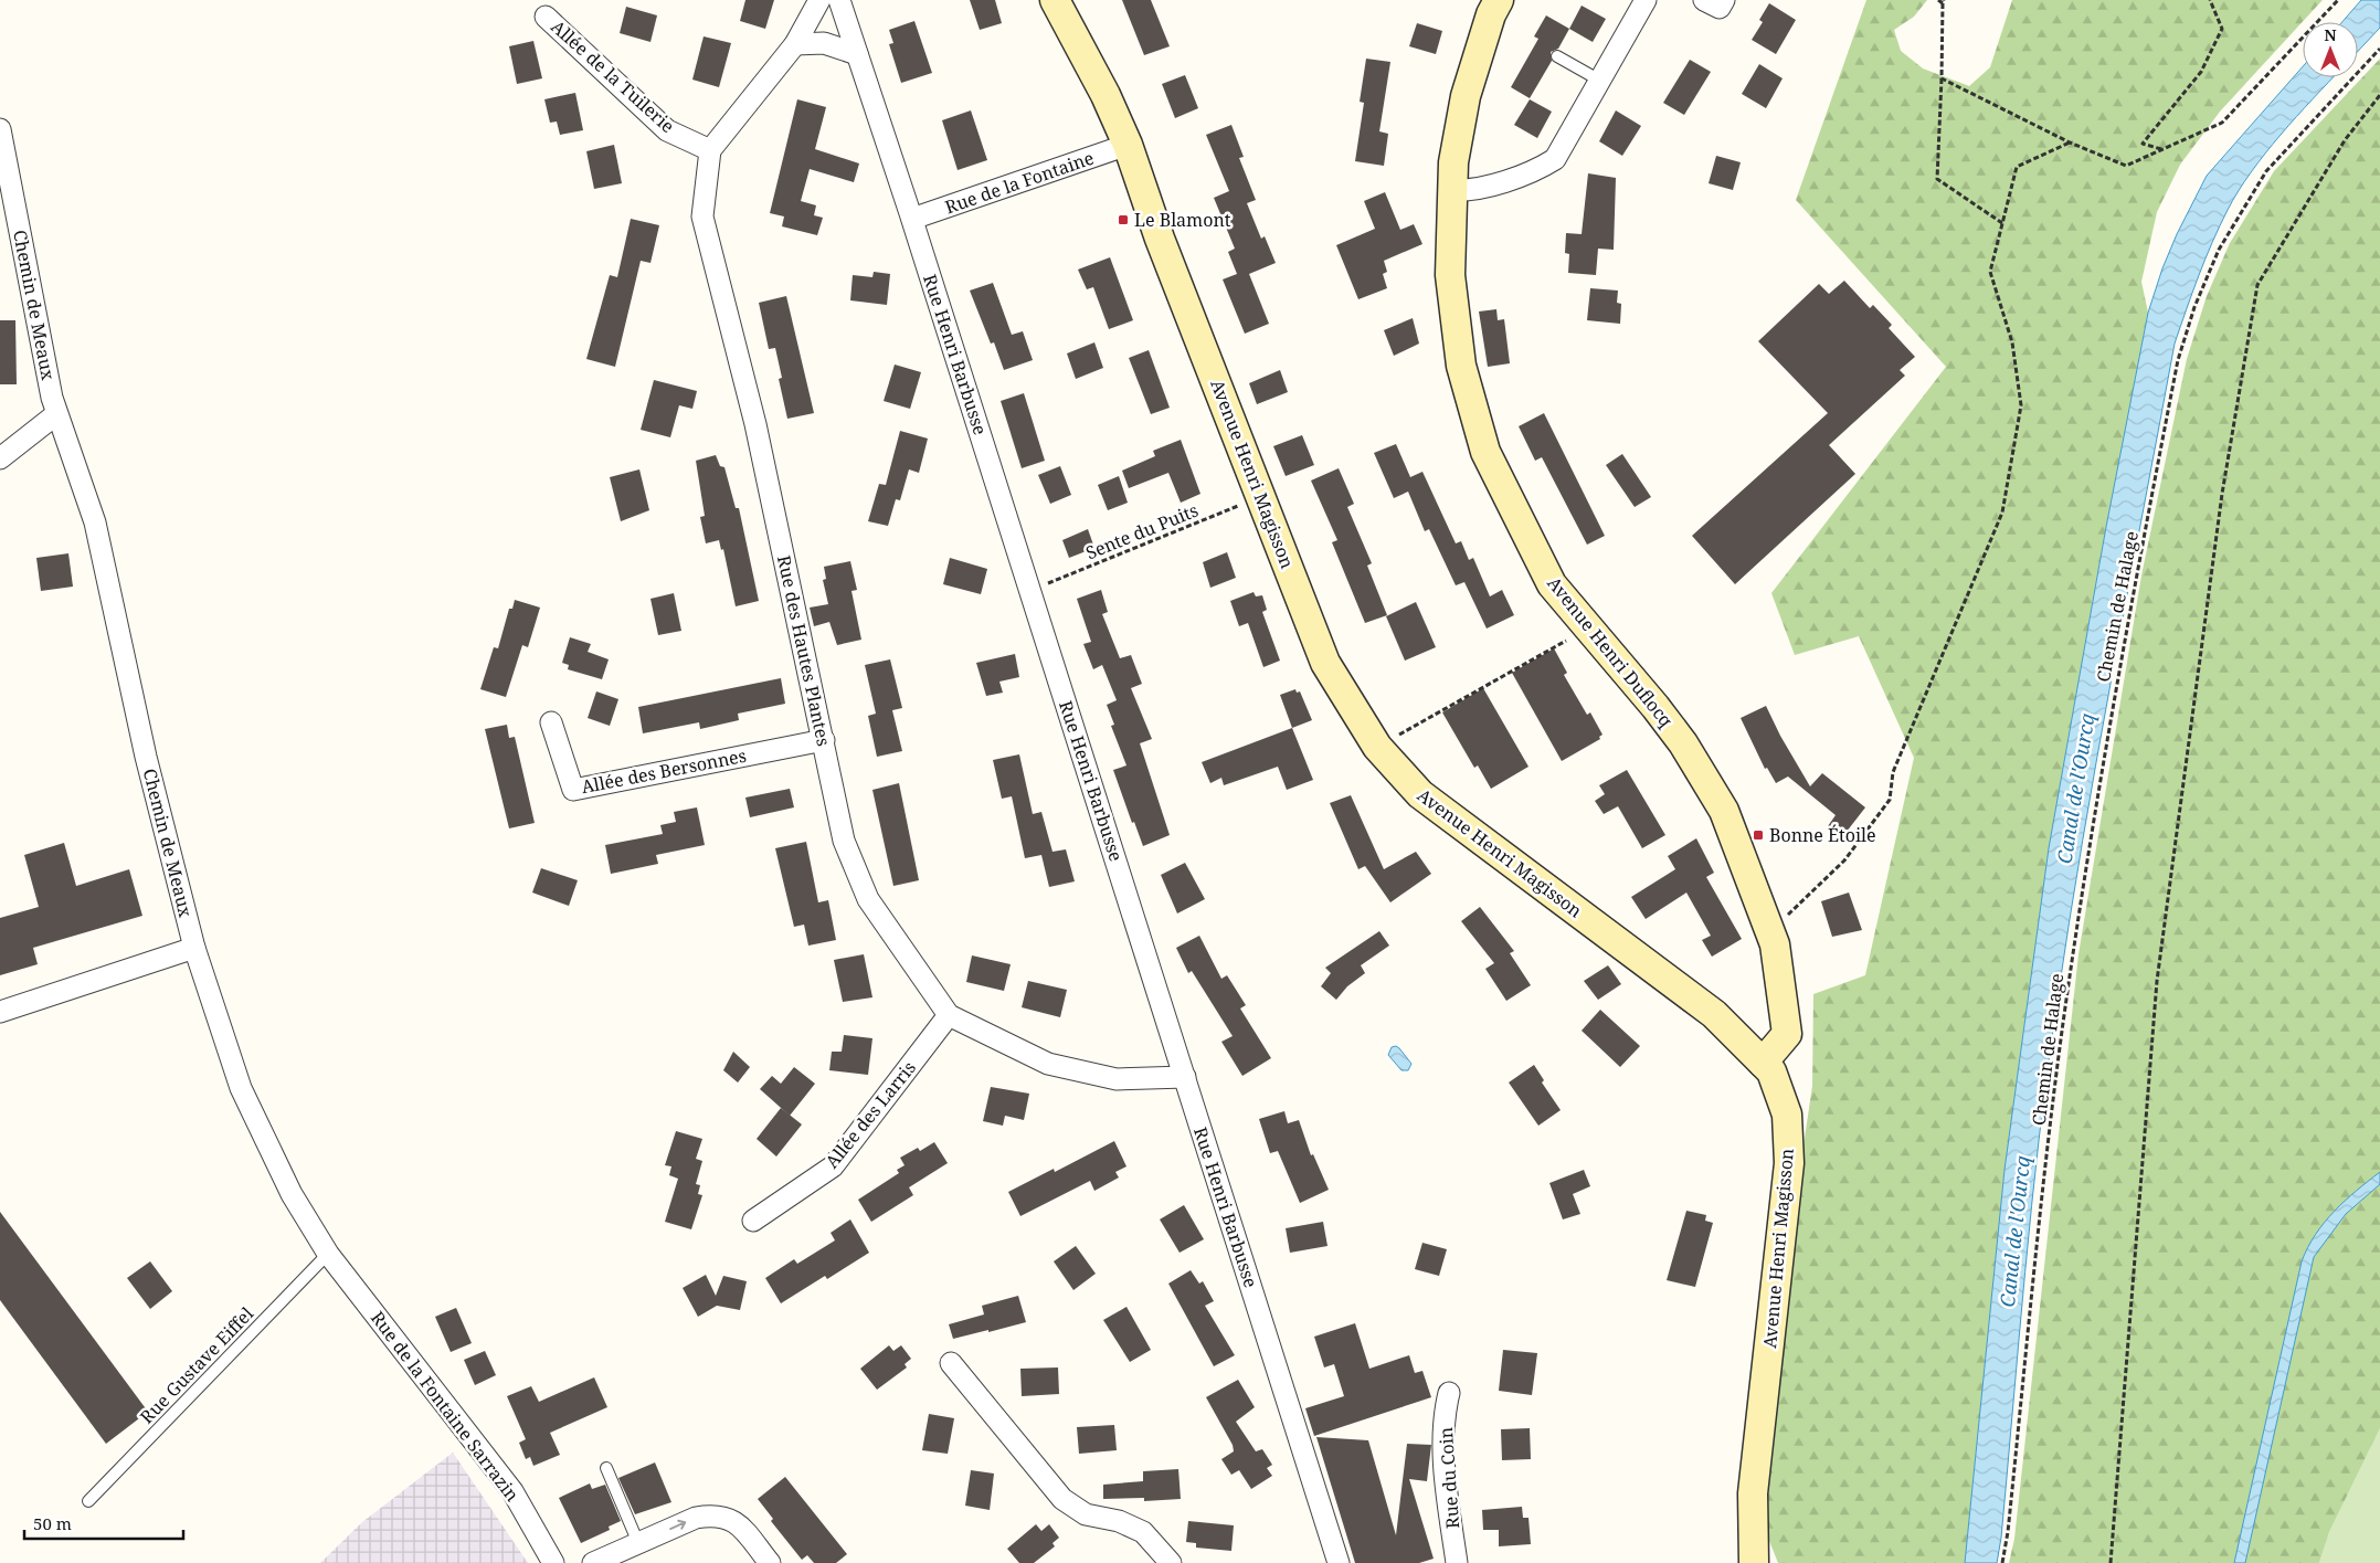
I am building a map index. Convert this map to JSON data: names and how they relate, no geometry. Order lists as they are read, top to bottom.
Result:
{
  "streets": {
    "main road": ["Avenue Henri Magisson", "Avenue Henri Duflocq"],
    "street": [
      "Allée de la Tuilerie",
      "Rue de la Fontaine",
      "Chemin de Meaux",
      "Rue Henri Barbusse",
      "Rue des Hautes Plantes",
      "Allée des Bersonnes",
      "Allée des Larris",
      "Rue de la Fontaine Sarrazin",
      "Rue du Coin"
    ],
    "lane": ["Rue Gustave Eiffel"],
    "path": ["Sente du Puits", "Chemin de Halage"]
  },
  "crossings": [
    ["Allée de la Tuilerie", "Rue des Hautes Plantes"],
    ["Rue de la Fontaine", "Rue Henri Barbusse"],
    ["Rue de la Fontaine", "Avenue Henri Magisson"],
    ["Chemin de Meaux", "Rue Gustave Eiffel"],
    ["Chemin de Meaux", "Rue de la Fontaine Sarrazin"],
    ["Rue Henri Barbusse", "Sente du Puits"],
    ["Rue Henri Barbusse", "Rue des Hautes Plantes"],
    ["Avenue Henri Magisson", "Sente du Puits"],
    ["Avenue Henri Magisson", "Avenue Henri Duflocq"],
    ["Rue des Hautes Plantes", "Allée des Bersonnes"],
    ["Rue des Hautes Plantes", "Allée des Larris"],
    ["Rue Gustave Eiffel", "Rue de la Fontaine Sarrazin"]
  ],
  "water": ["Canal de l'Ourcq"],
  "places": {
    "transit": ["Le Blamont", "Bonne Étoile"]
  },
  "scale_bar": "50 m",
  "north": "top"
}
